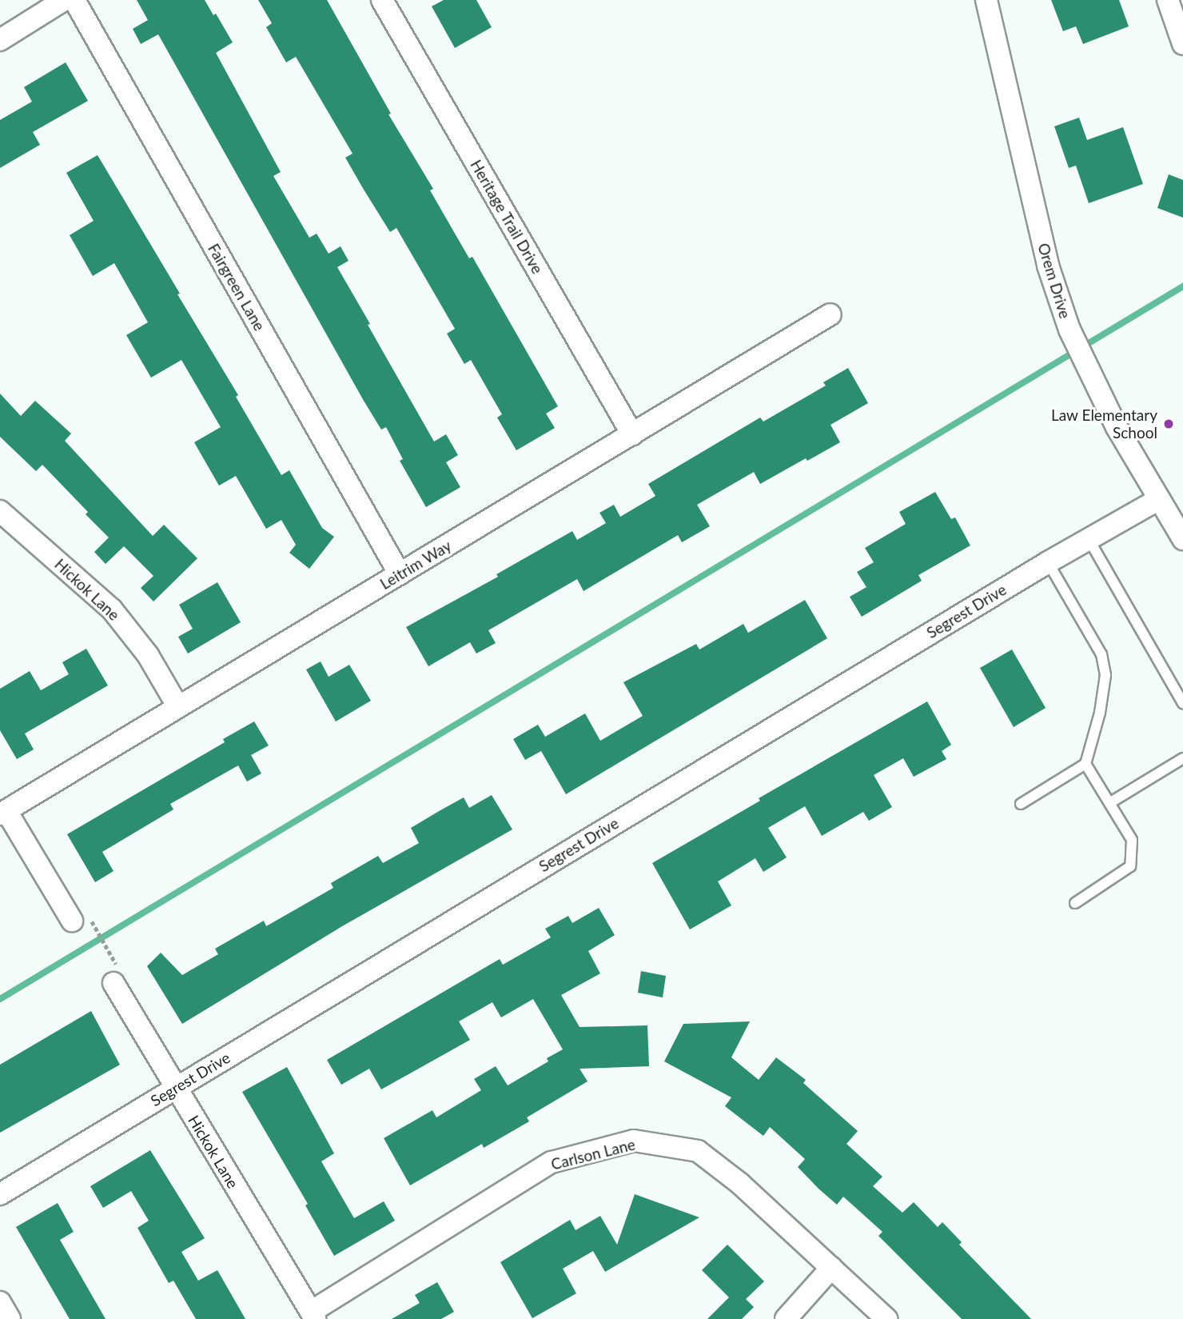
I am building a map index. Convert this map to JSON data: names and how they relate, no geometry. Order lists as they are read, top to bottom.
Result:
{
  "streets": {
    "street": [
      "Heritage Trail Drive",
      "Orem Drive",
      "Fairgreen Lane",
      "Leitrim Way",
      "Hickok Lane",
      "Segrest Drive",
      "Carlson Lane"
    ]
  },
  "crossings": [
    ["Heritage Trail Drive", "Leitrim Way"],
    ["Orem Drive", "Segrest Drive"],
    ["Fairgreen Lane", "Leitrim Way"],
    ["Leitrim Way", "Hickok Lane"],
    ["Hickok Lane", "Segrest Drive"],
    ["Hickok Lane", "Carlson Lane"]
  ],
  "places": ["Law Elementary School"]
}
